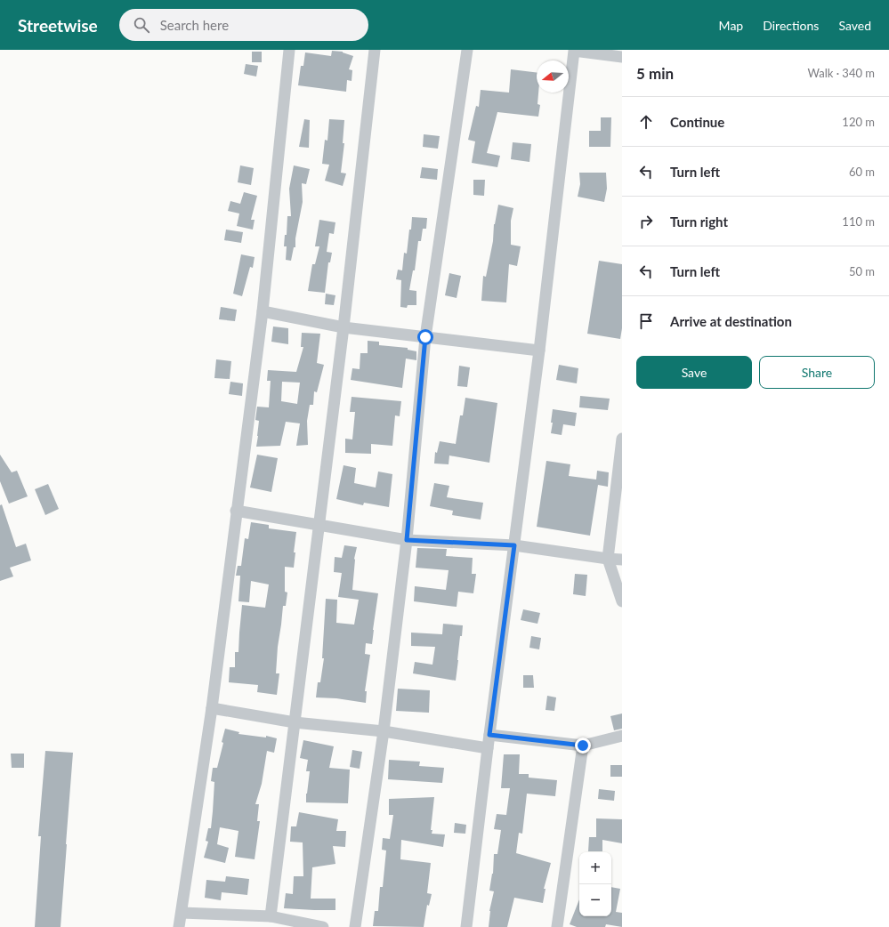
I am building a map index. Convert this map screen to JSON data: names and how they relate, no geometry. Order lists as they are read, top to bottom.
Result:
{
  "north": "left",
  "page": {
    "header": "Streetwise",
    "search": "Search here",
    "nav": ["Map", "Directions", "Saved"],
    "heading": ["5 min", "Walk · 340 m"],
    "list": [
      ["Continue", "120 m"],
      ["Turn left", "60 m"],
      ["Turn right", "110 m"],
      ["Turn left", "50 m"],
      "Arrive at destination"
    ],
    "buttons": ["Save", "Share"],
    "map_buttons": ["+", "−"]
  }
}
